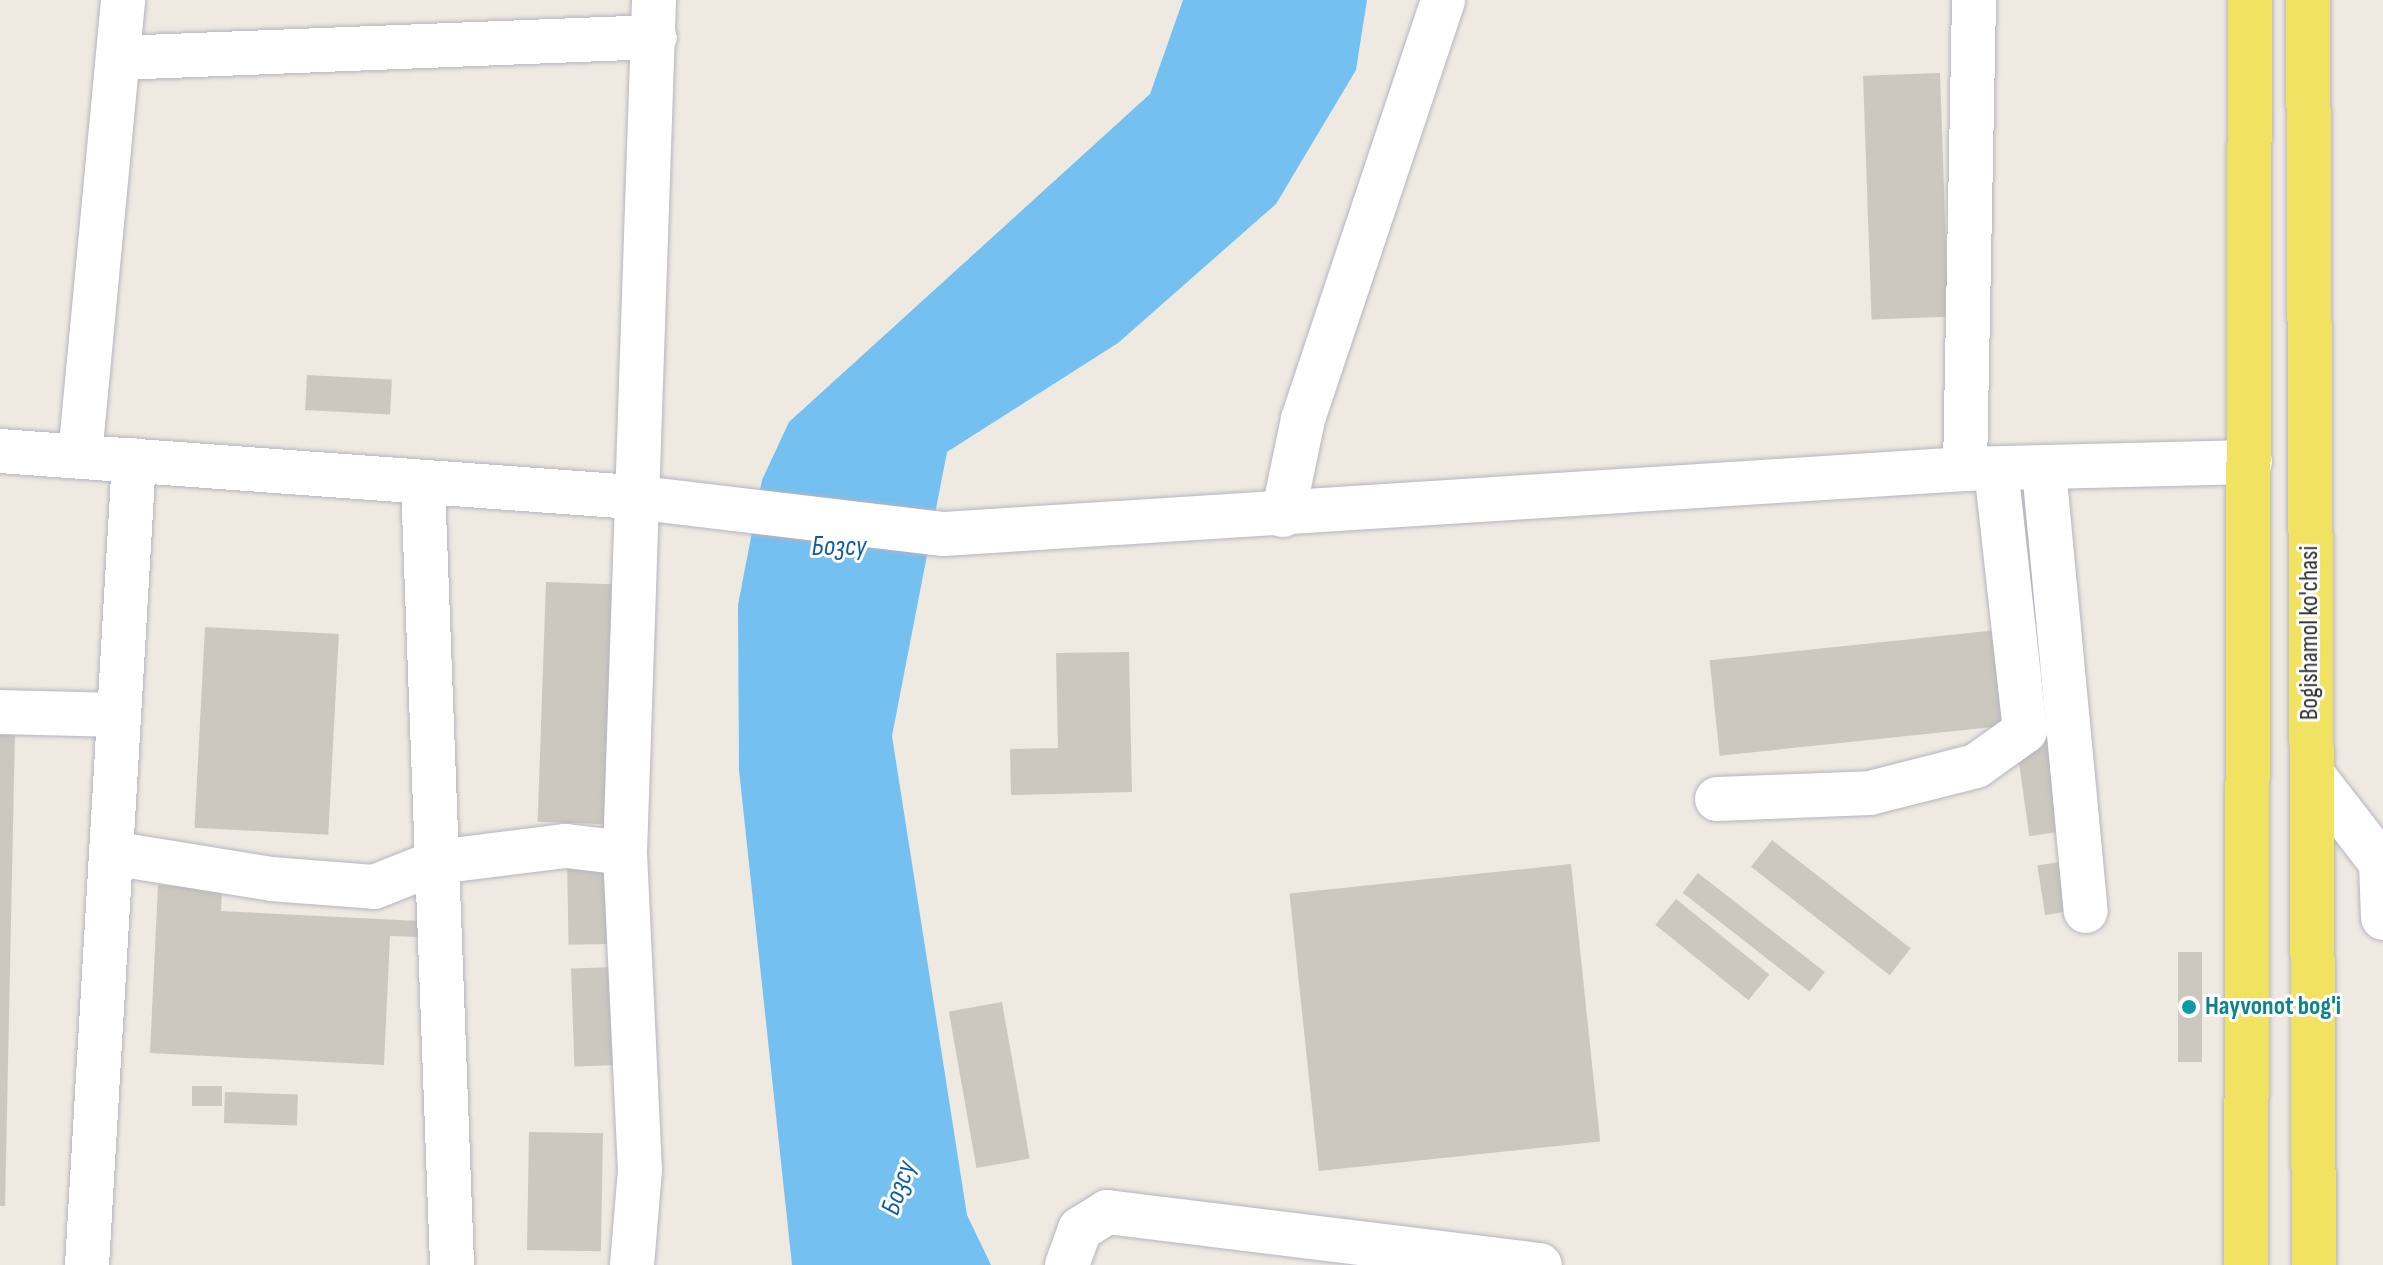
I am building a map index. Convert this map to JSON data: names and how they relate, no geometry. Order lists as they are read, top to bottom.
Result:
{
  "streets": {
    "main road": ["Bogishamol ko'chasi"]
  },
  "water": ["Бозсу"],
  "places": ["Hayvonot bog'i"]
}
